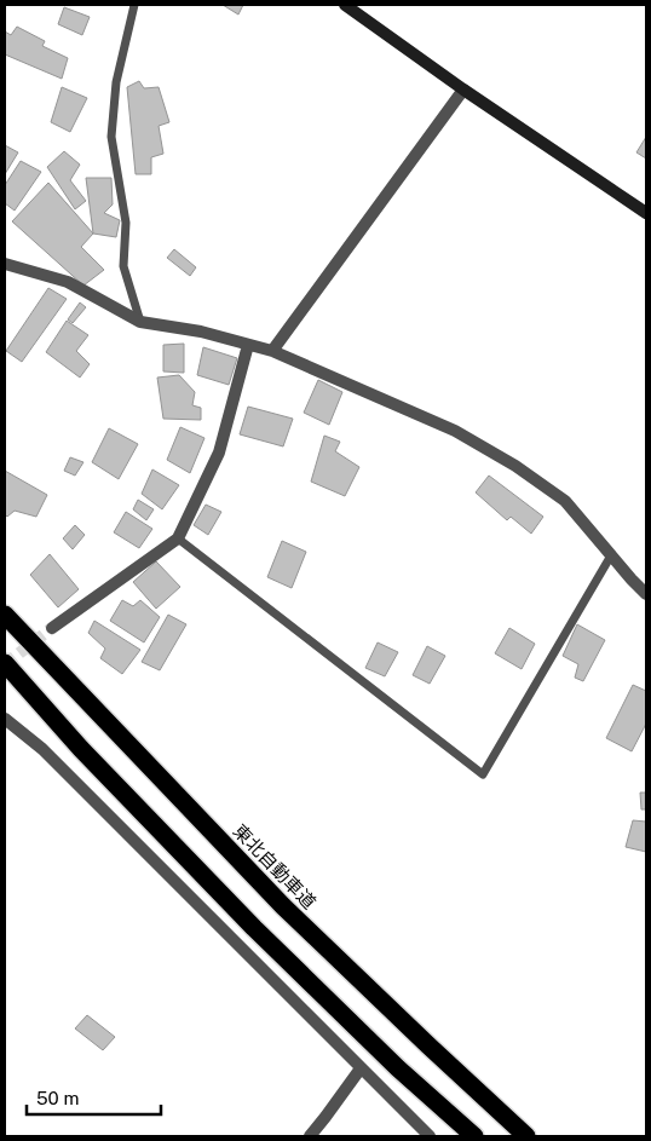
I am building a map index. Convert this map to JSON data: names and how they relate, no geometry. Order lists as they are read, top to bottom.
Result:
{
  "streets": {
    "highway": ["東北自動車道"]
  },
  "scale_bar": "50 m"
}
